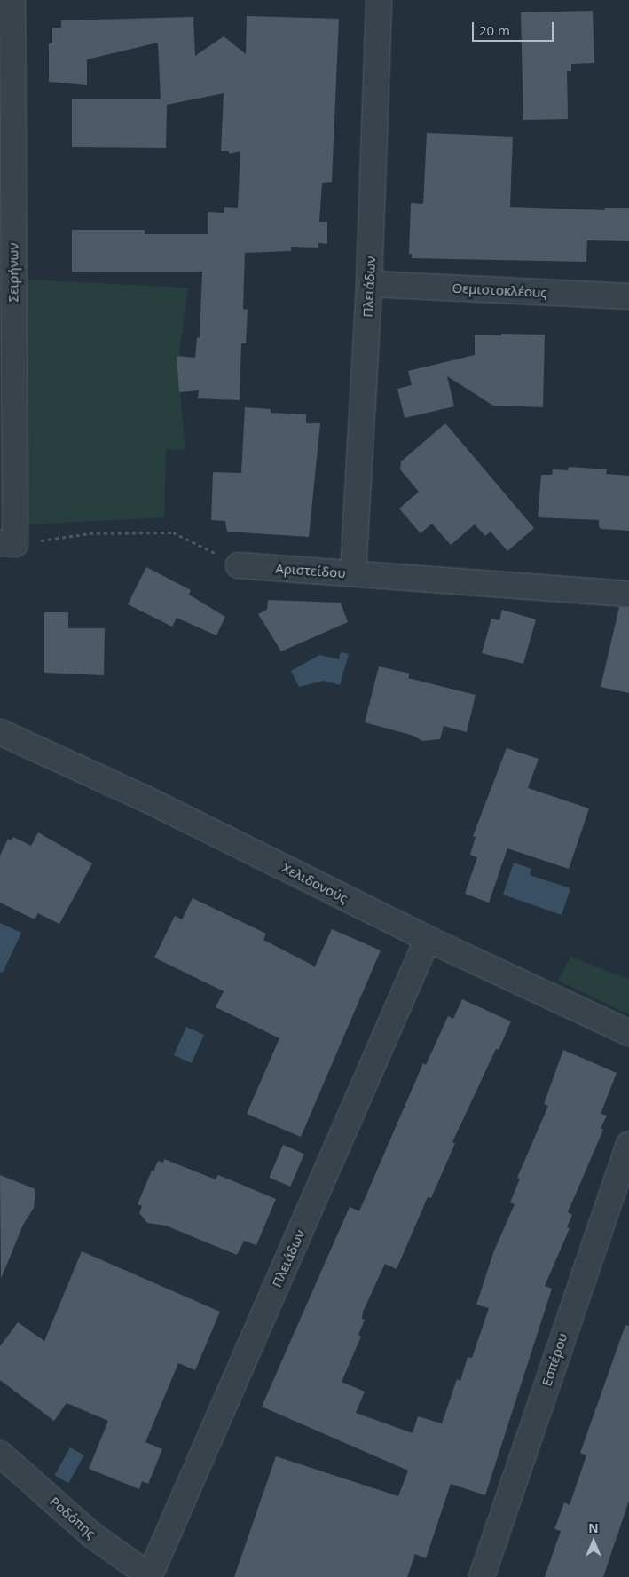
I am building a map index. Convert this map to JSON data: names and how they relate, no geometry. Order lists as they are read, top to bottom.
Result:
{
  "streets": {
    "street": [
      "Σειρήνων",
      "Πλειάδων",
      "Θεμιστοκλέους",
      "Αριστείδου",
      "Χελιδονούς",
      "Εσπέρου",
      "Ροδόπης"
    ]
  },
  "crossings": [
    ["Πλειάδων", "Θεμιστοκλέους"],
    ["Πλειάδων", "Αριστείδου"],
    ["Πλειάδων", "Χελιδονούς"],
    ["Πλειάδων", "Ροδόπης"]
  ],
  "scale_bar": "20 m",
  "north": "top"
}
